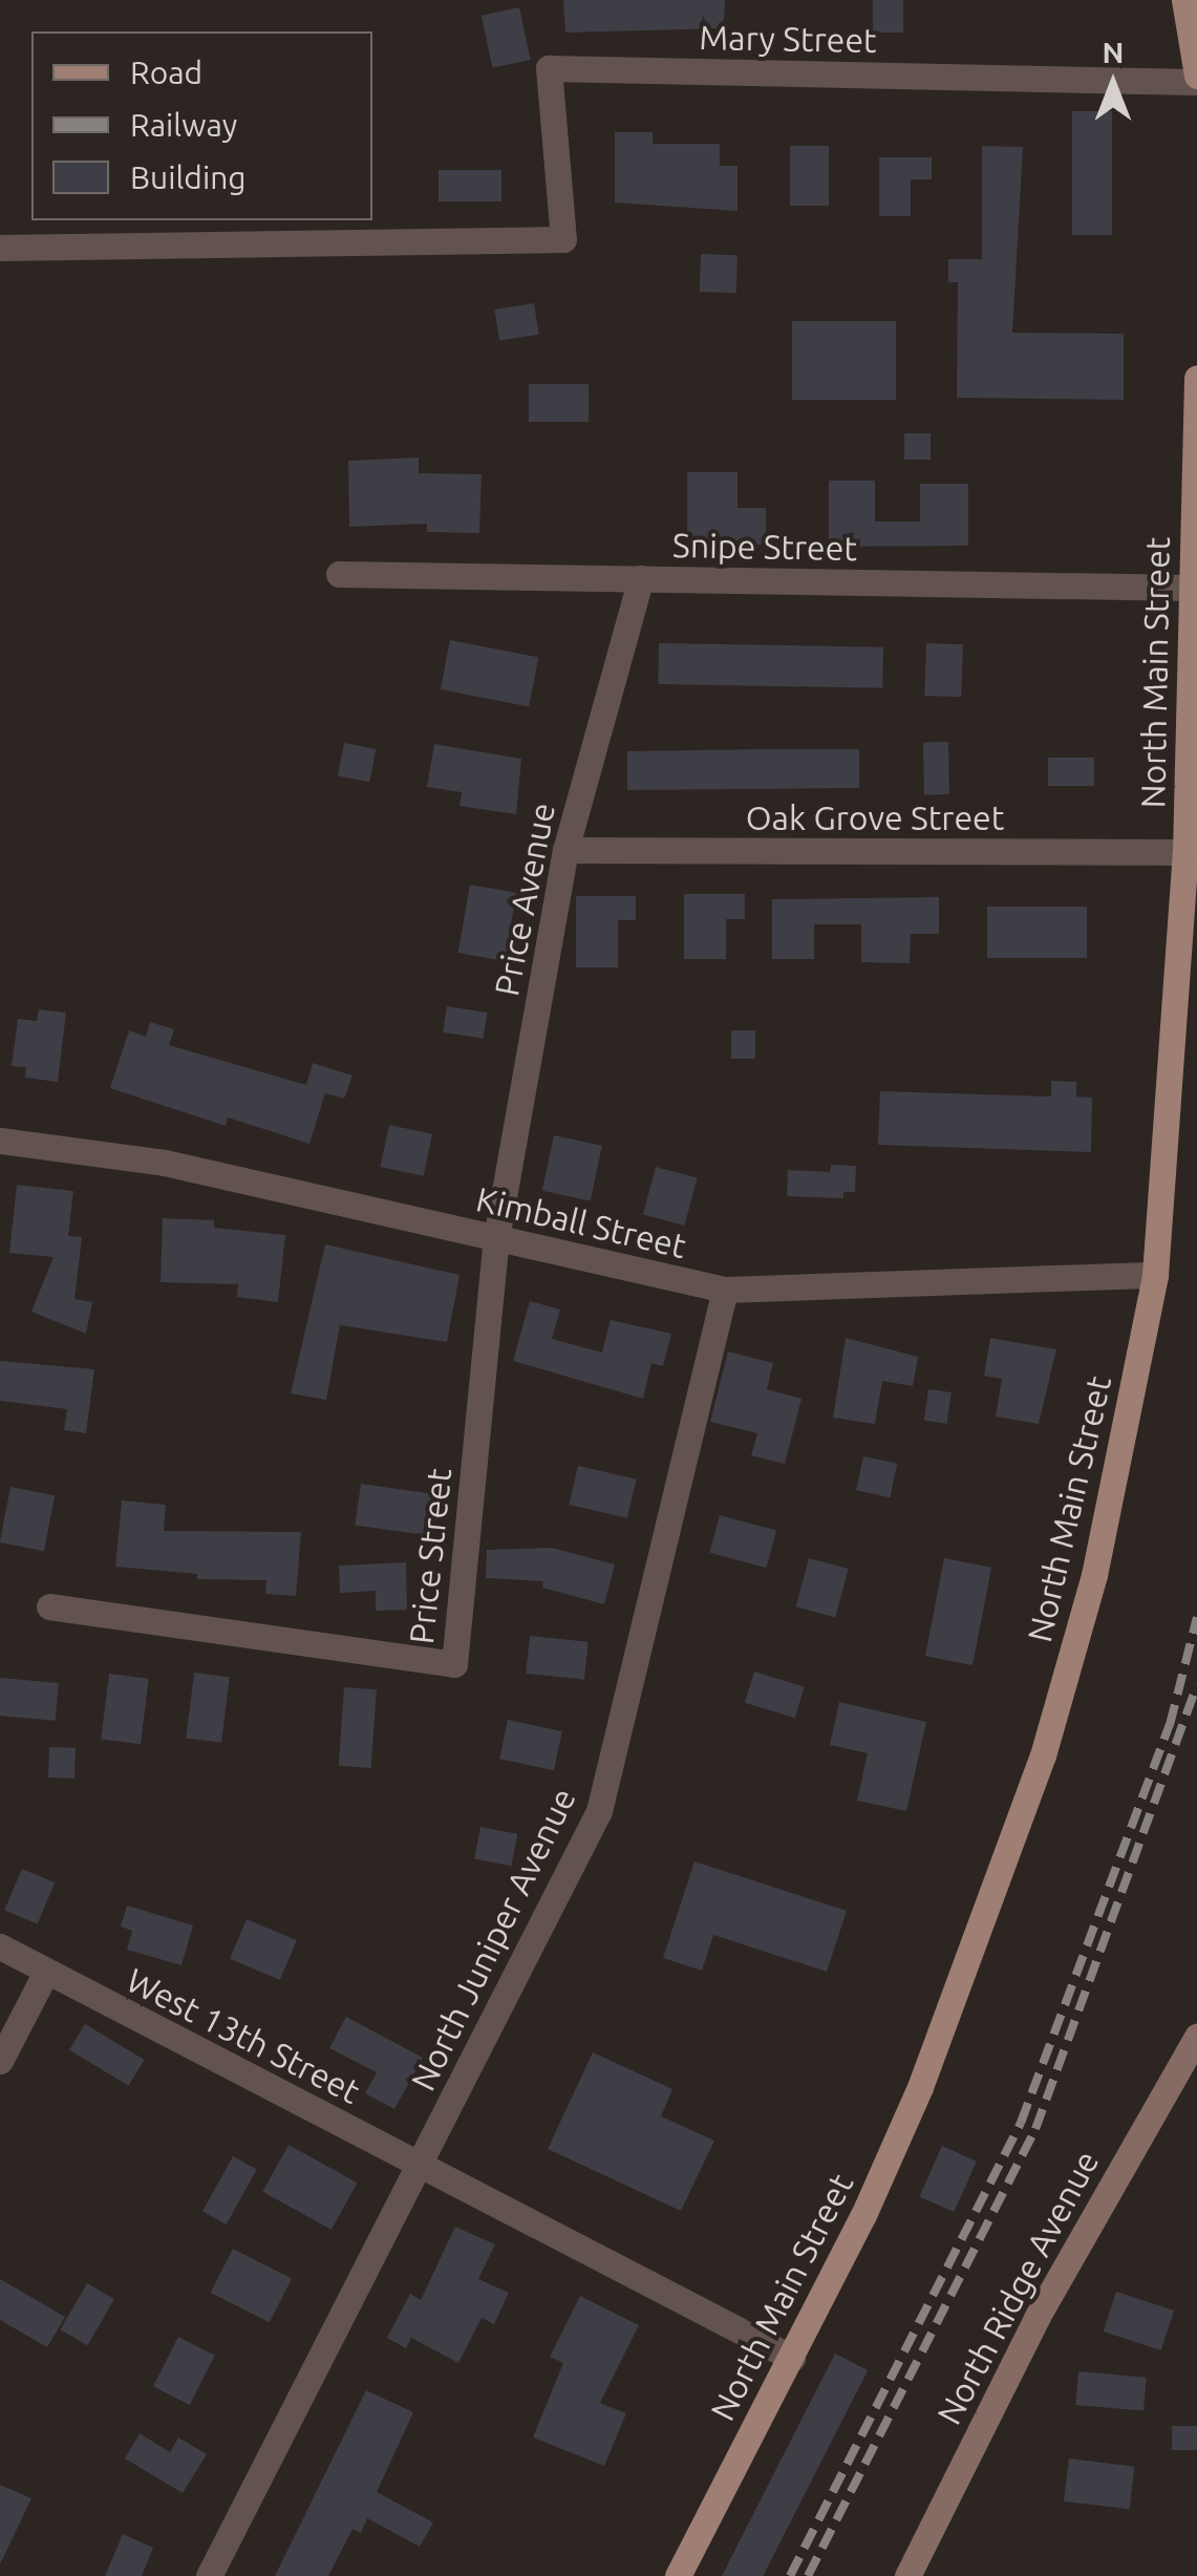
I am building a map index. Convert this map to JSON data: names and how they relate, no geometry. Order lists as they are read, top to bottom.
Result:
{
  "streets": {
    "main road": ["North Main Street"],
    "street": [
      "Mary Street",
      "Snipe Street",
      "Oak Grove Street",
      "Price Avenue",
      "Kimball Street",
      "Price Street",
      "North Juniper Avenue",
      "West 13th Street",
      "North Ridge Avenue"
    ]
  },
  "crossings": [
    ["Snipe Street", "North Main Street"],
    ["Snipe Street", "Price Avenue"],
    ["North Main Street", "Oak Grove Street"],
    ["North Main Street", "Kimball Street"],
    ["North Main Street", "West 13th Street"],
    ["Oak Grove Street", "Price Avenue"],
    ["Price Avenue", "Kimball Street"],
    ["Price Avenue", "Price Street"],
    ["Kimball Street", "Price Street"],
    ["Kimball Street", "North Juniper Avenue"],
    ["North Juniper Avenue", "West 13th Street"]
  ],
  "legend": ["Road", "Railway", "Building"],
  "north": "top"
}
